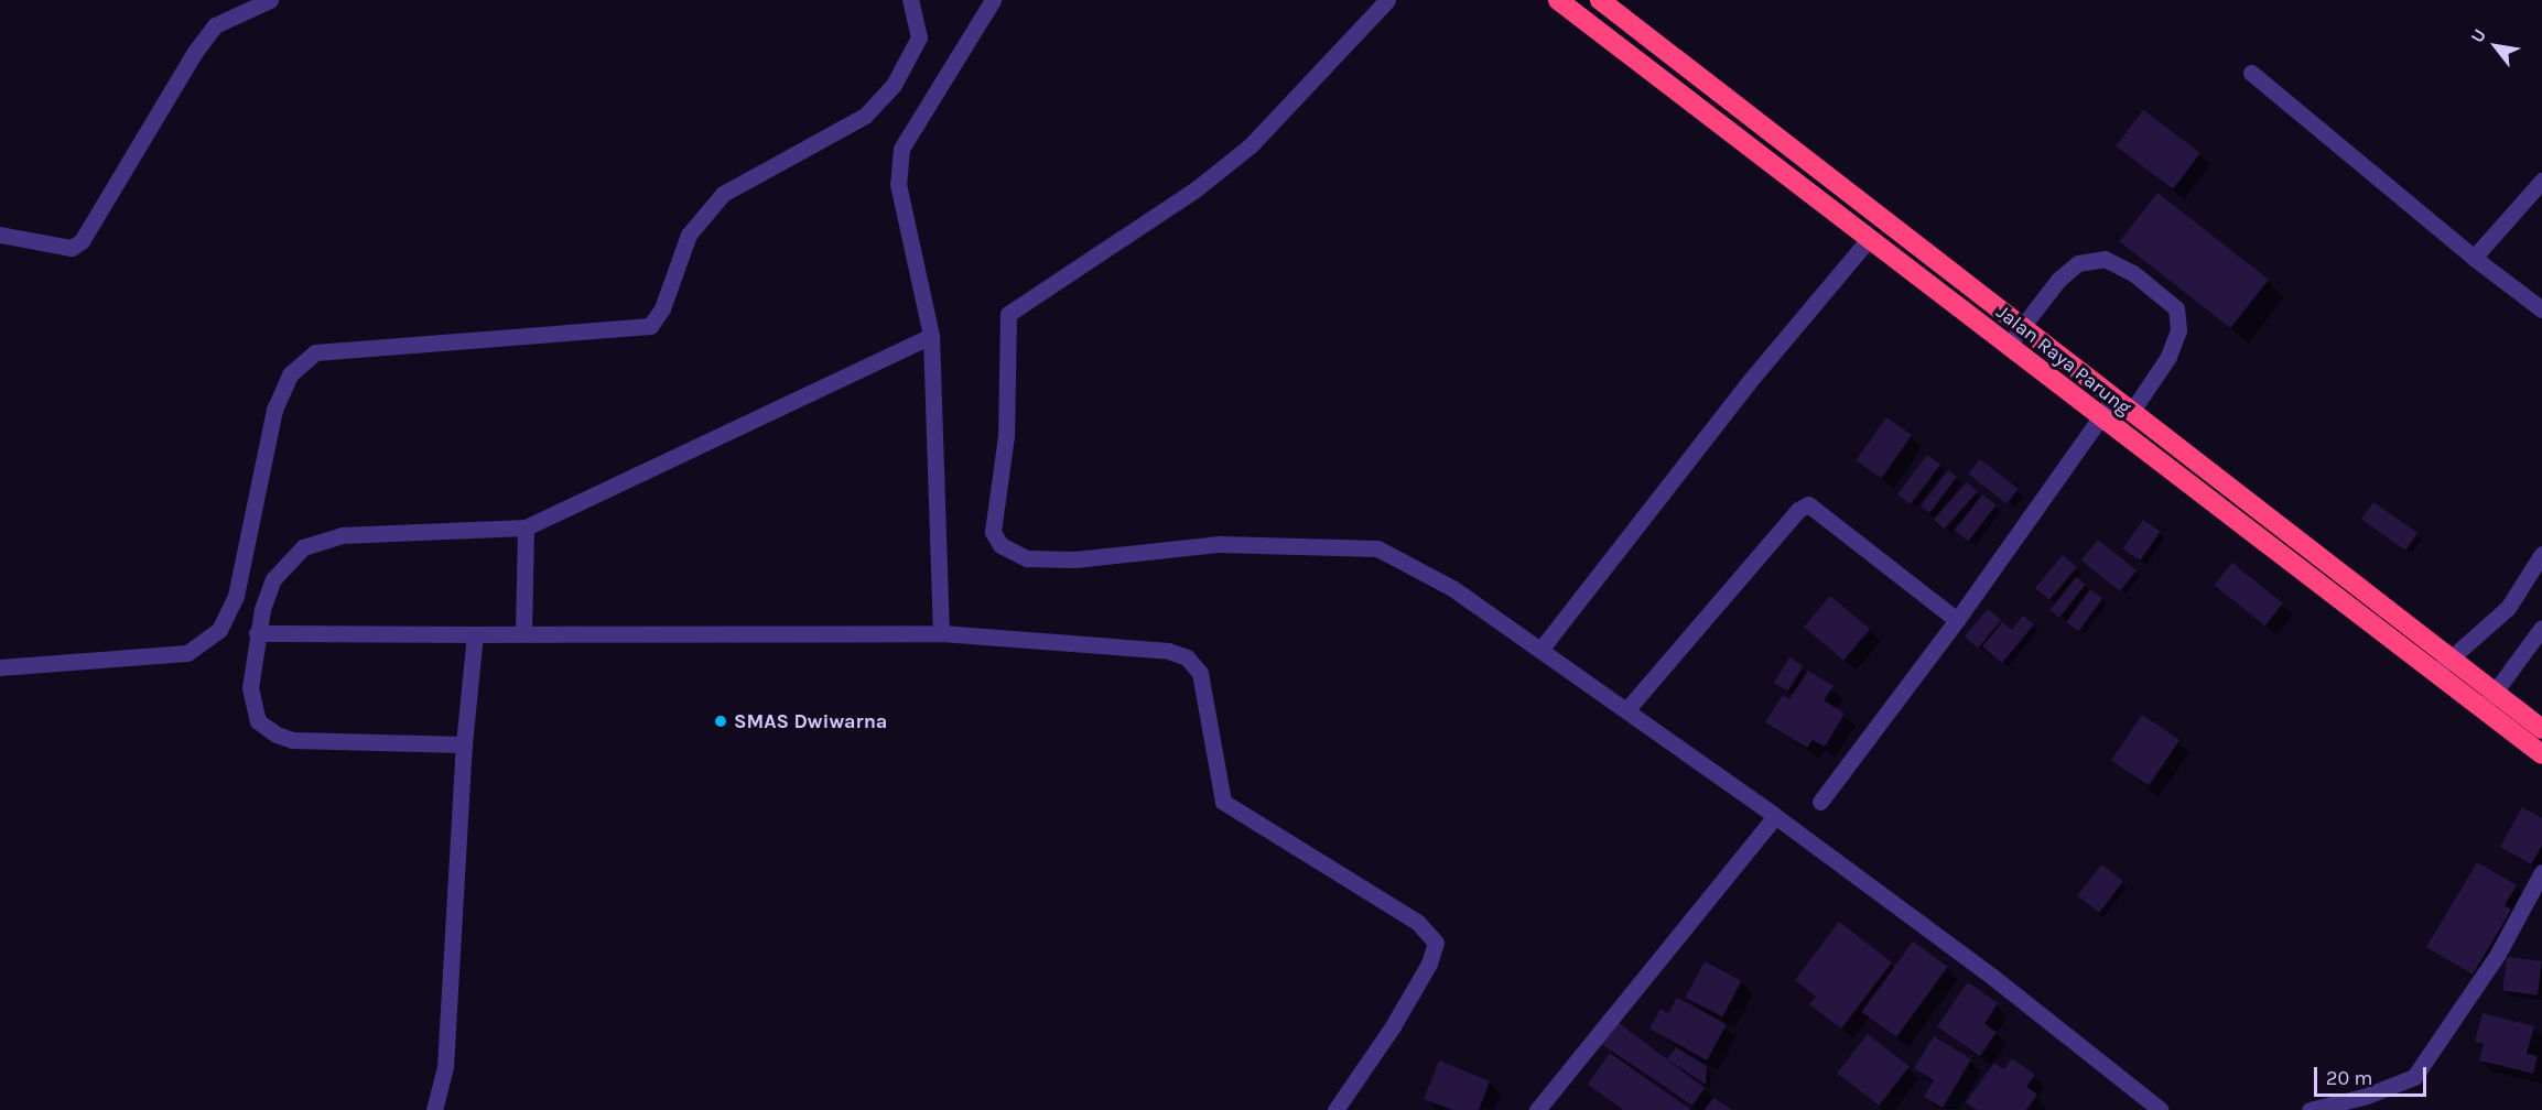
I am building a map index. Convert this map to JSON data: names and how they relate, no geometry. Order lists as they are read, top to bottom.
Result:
{
  "streets": {
    "highway": ["Jalan Raya Parung"]
  },
  "places": ["SMAS Dwiwarna"],
  "scale_bar": "20 m",
  "north": "top left"
}
